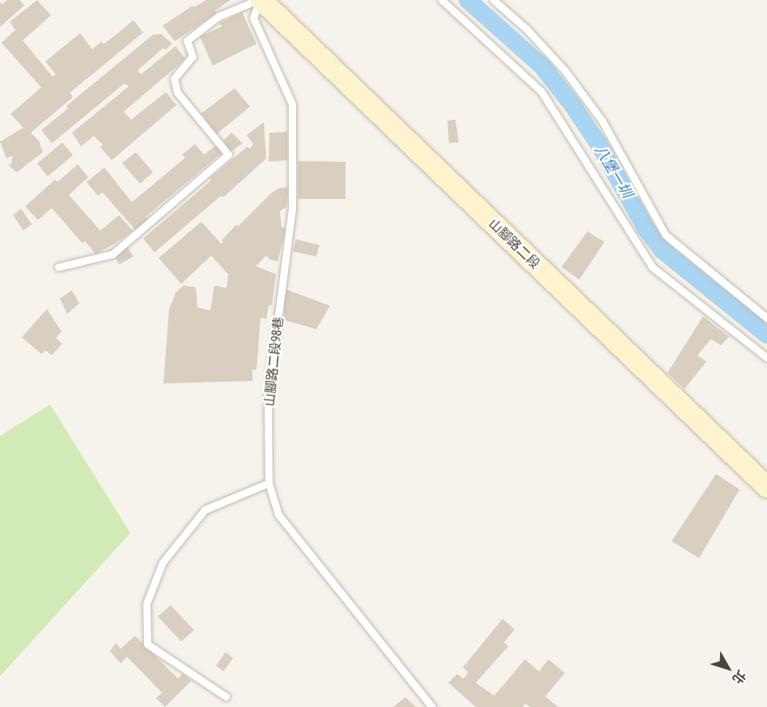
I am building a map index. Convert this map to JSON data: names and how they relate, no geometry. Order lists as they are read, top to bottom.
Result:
{
  "streets": {
    "main road": ["山腳路二段"],
    "lane": ["山腳路二段98巷"]
  },
  "crossings": [
    ["山腳路二段", "山腳路二段98巷"]
  ],
  "water": ["八堡一圳"],
  "north": "bottom right"
}
